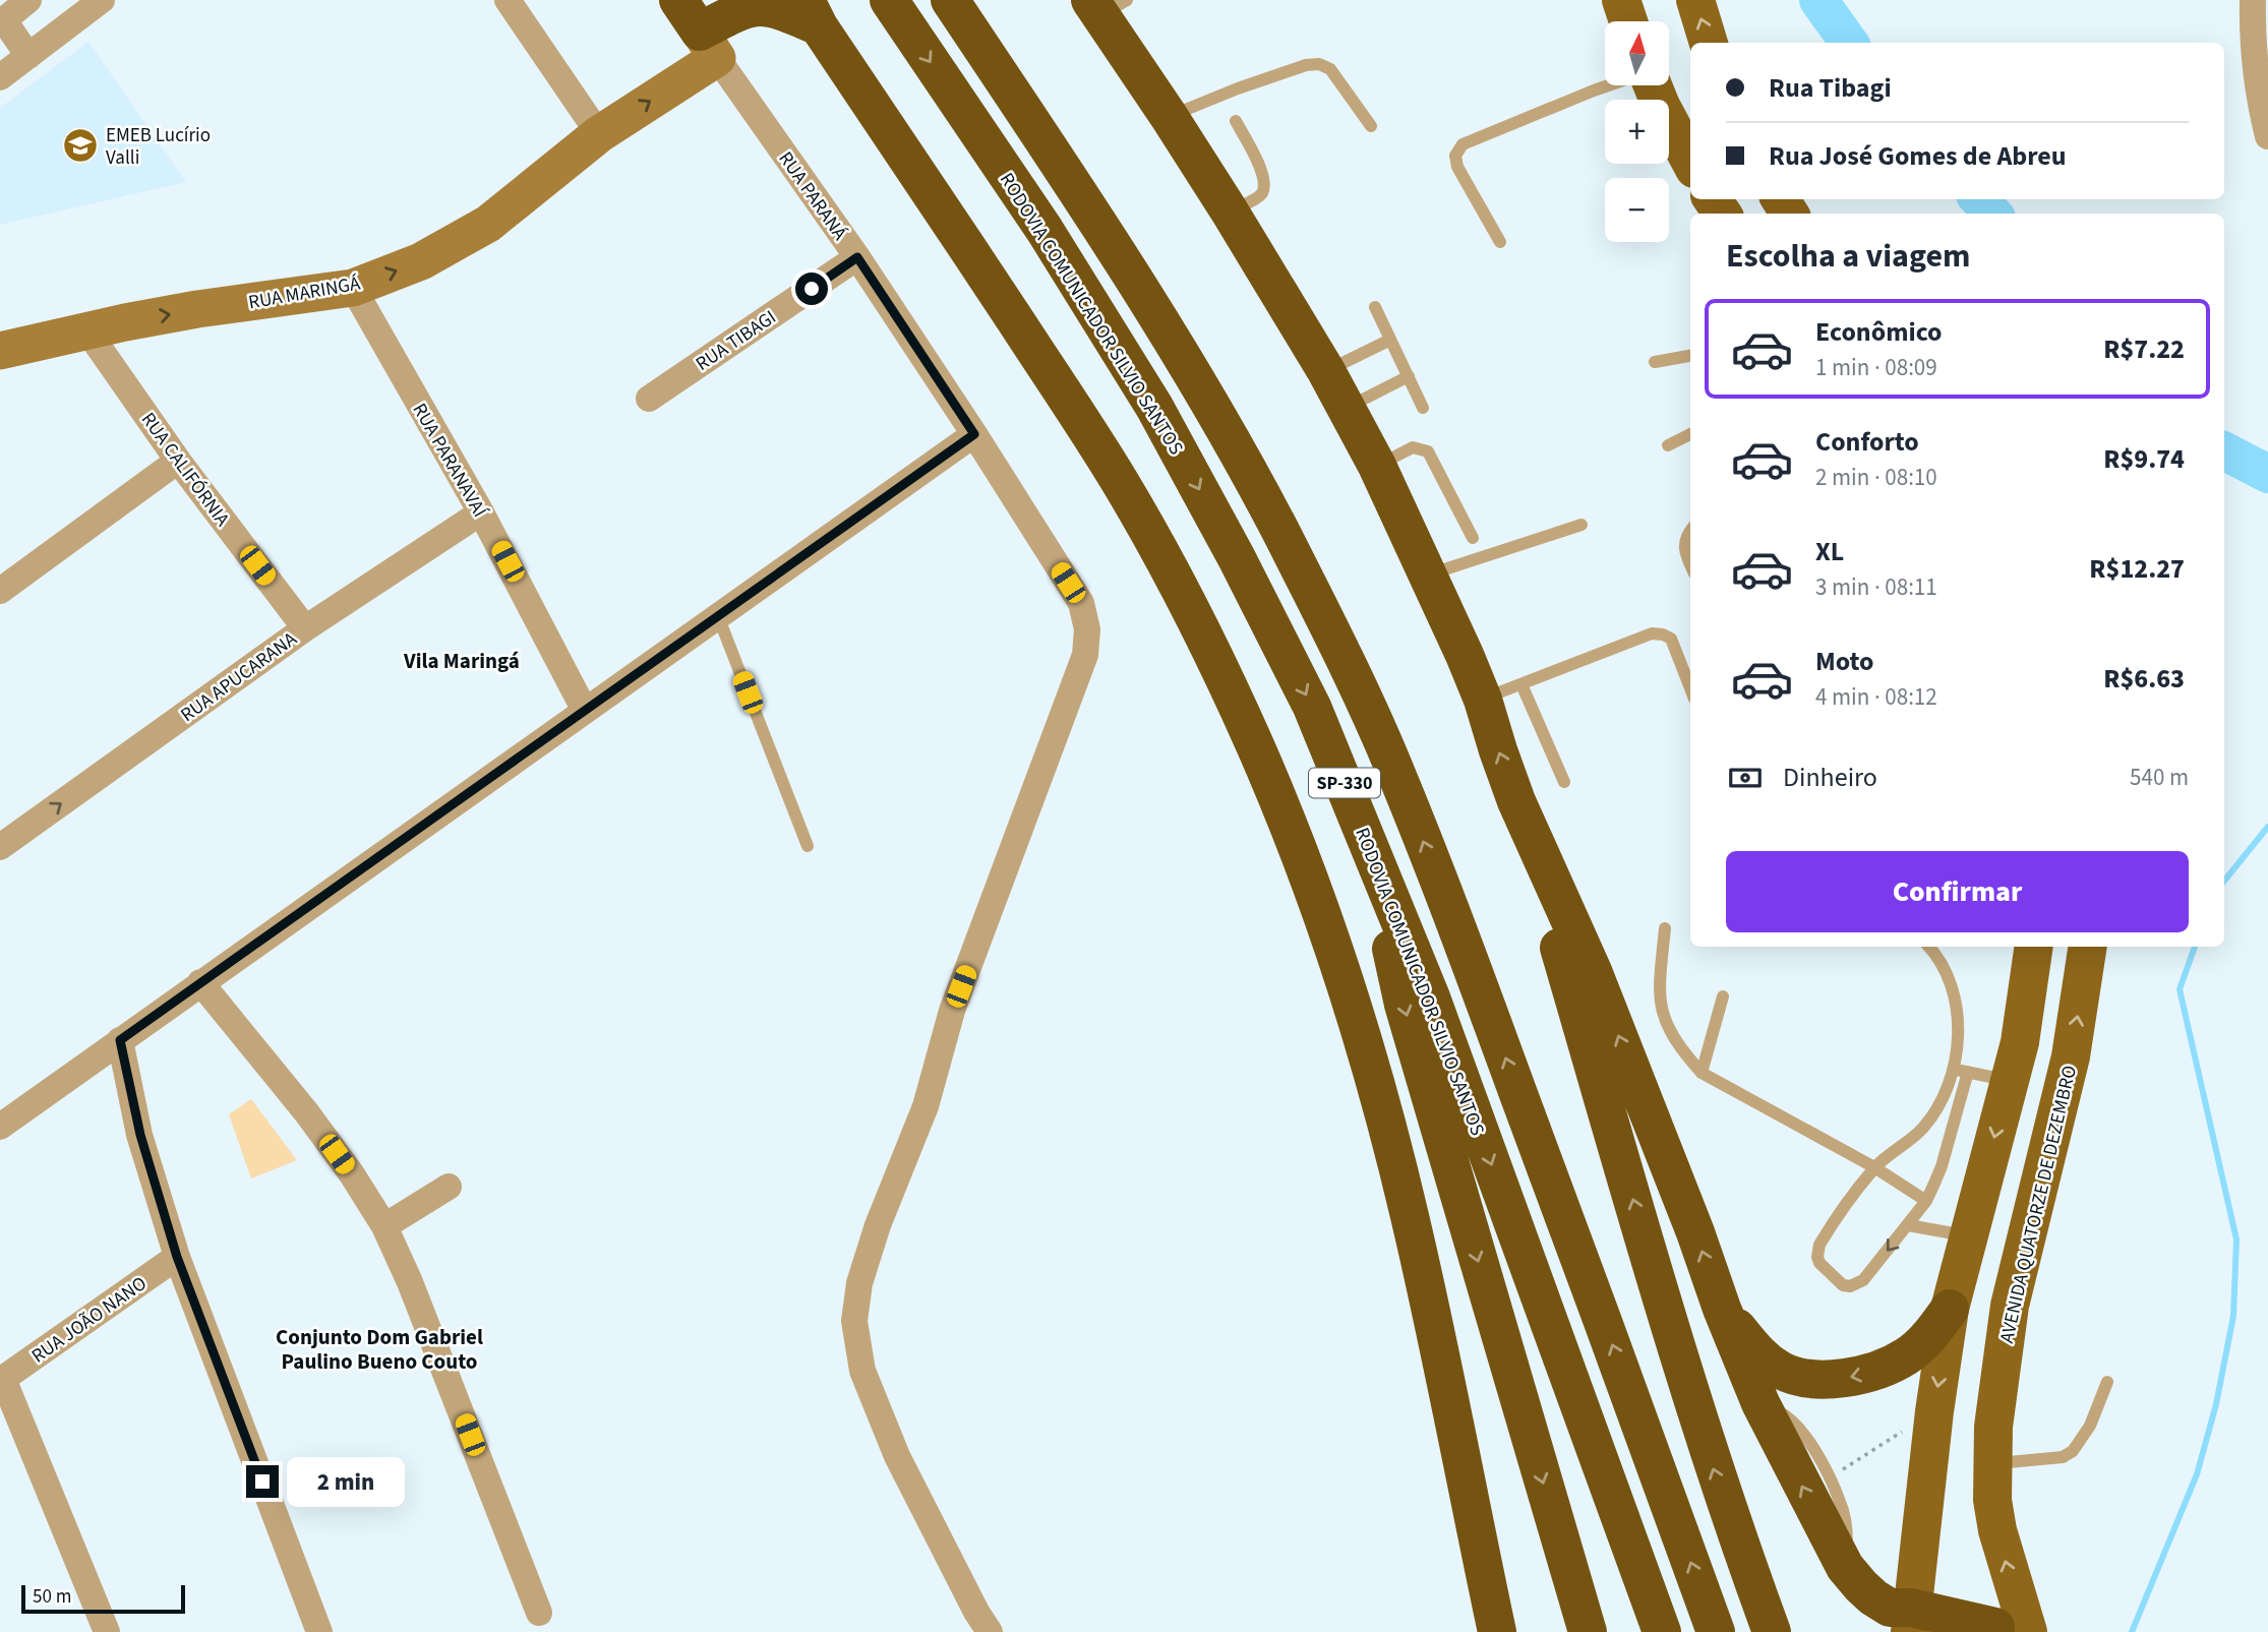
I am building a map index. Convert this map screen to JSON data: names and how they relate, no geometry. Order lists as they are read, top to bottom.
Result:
{
  "streets": {
    "highway": ["RUA PARANÁ", "RODOVIA COMUNICADOR SILVIO SANTOS", "SP-330"],
    "main road": ["RUA MARINGÁ", "AVENIDA QUATORZE DE DEZEMBRO"],
    "street": [
      "RUA TIBAGI",
      "RUA PARANAVAÍ",
      "RUA CALIFÓRNIA",
      "RUA APUCARANA",
      "RUA JOÃO NANO"
    ]
  },
  "crossings": [
    ["RUA PARANÁ", "RUA MARINGÁ"],
    ["RUA PARANÁ", "RUA TIBAGI"],
    ["RUA MARINGÁ", "RUA PARANAVAÍ"],
    ["RUA MARINGÁ", "RUA CALIFÓRNIA"],
    ["RUA PARANAVAÍ", "RUA APUCARANA"],
    ["RUA CALIFÓRNIA", "RUA APUCARANA"]
  ],
  "one_way": ["RUA MARINGÁ"],
  "districts": ["Vila Maringá", "Conjunto Dom Gabriel Paulino Bueno Couto"],
  "places": {
    "school or university": ["EMEB Lucírio Valli"]
  },
  "scale_bar": "50 m",
  "north": "top",
  "page": {
    "map_buttons": ["+", "−"],
    "banner": ["Rua Tibagi", "Rua José Gomes de Abreu"],
    "heading": "Escolha a viagem",
    "list": [
      {
        "name": "Econômico",
        "note": "1 min · 08:09",
        "value": "R$7.22"
      },
      {
        "name": "Conforto",
        "note": "2 min · 08:10",
        "value": "R$9.74"
      },
      {
        "name": "XL",
        "note": "3 min · 08:11",
        "value": "R$12.27"
      },
      {
        "name": "Moto",
        "note": "4 min · 08:12",
        "value": "R$6.63"
      }
    ],
    "pay": ["Dinheiro", "540 m"],
    "buttons": "Confirmar",
    "bubble": "2 min",
    "scale": "50 m"
  }
}
